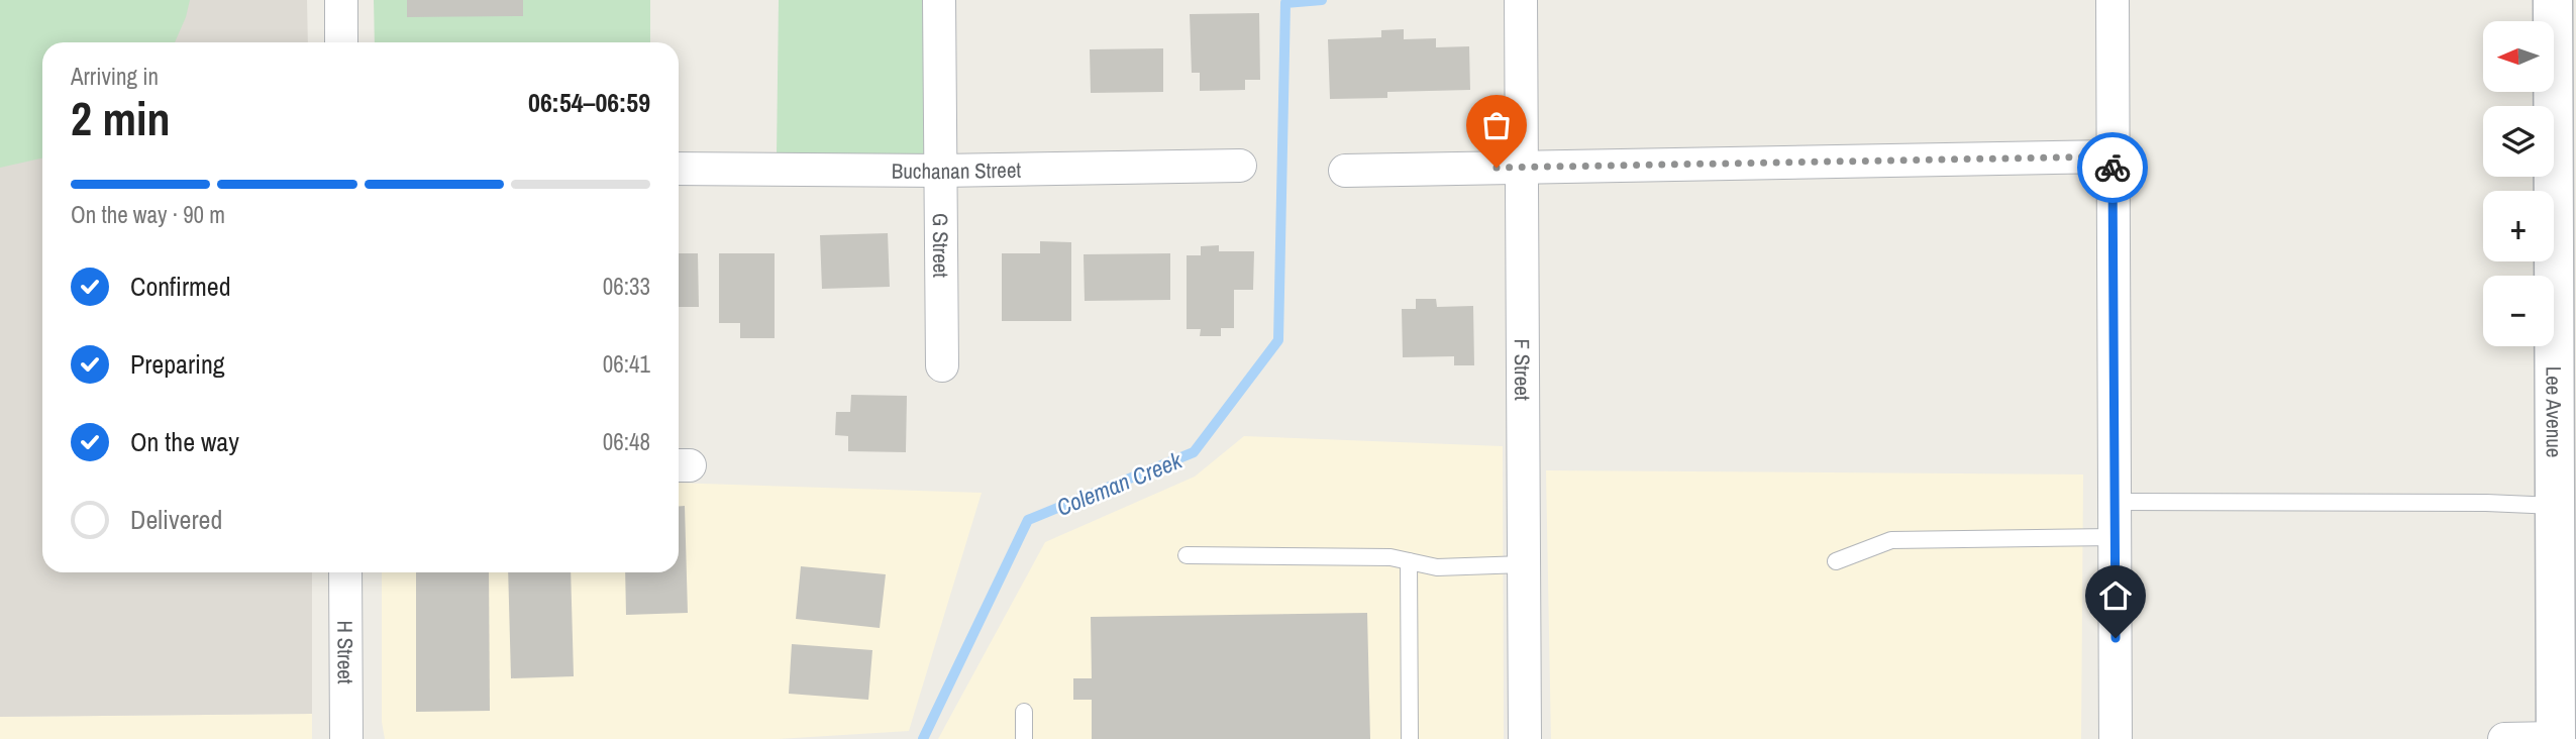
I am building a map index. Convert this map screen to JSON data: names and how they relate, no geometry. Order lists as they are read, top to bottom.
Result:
{
  "streets": {
    "street": [
      "Buchanan Street",
      "G Street",
      "F Street",
      "Lee Avenue",
      "H Street"
    ]
  },
  "crossings": [
    ["Buchanan Street", "G Street"]
  ],
  "water": ["Coleman Creek"],
  "north": "left",
  "page": {
    "map_buttons": ["+", "−"],
    "heading": ["2 min", "Arriving in", "06:54–06:59"],
    "bar": "On the way · 90 m",
    "list": [
      ["Confirmed", "06:33"],
      ["Preparing", "06:41"],
      ["On the way", "06:48"],
      "Delivered"
    ]
  }
}
